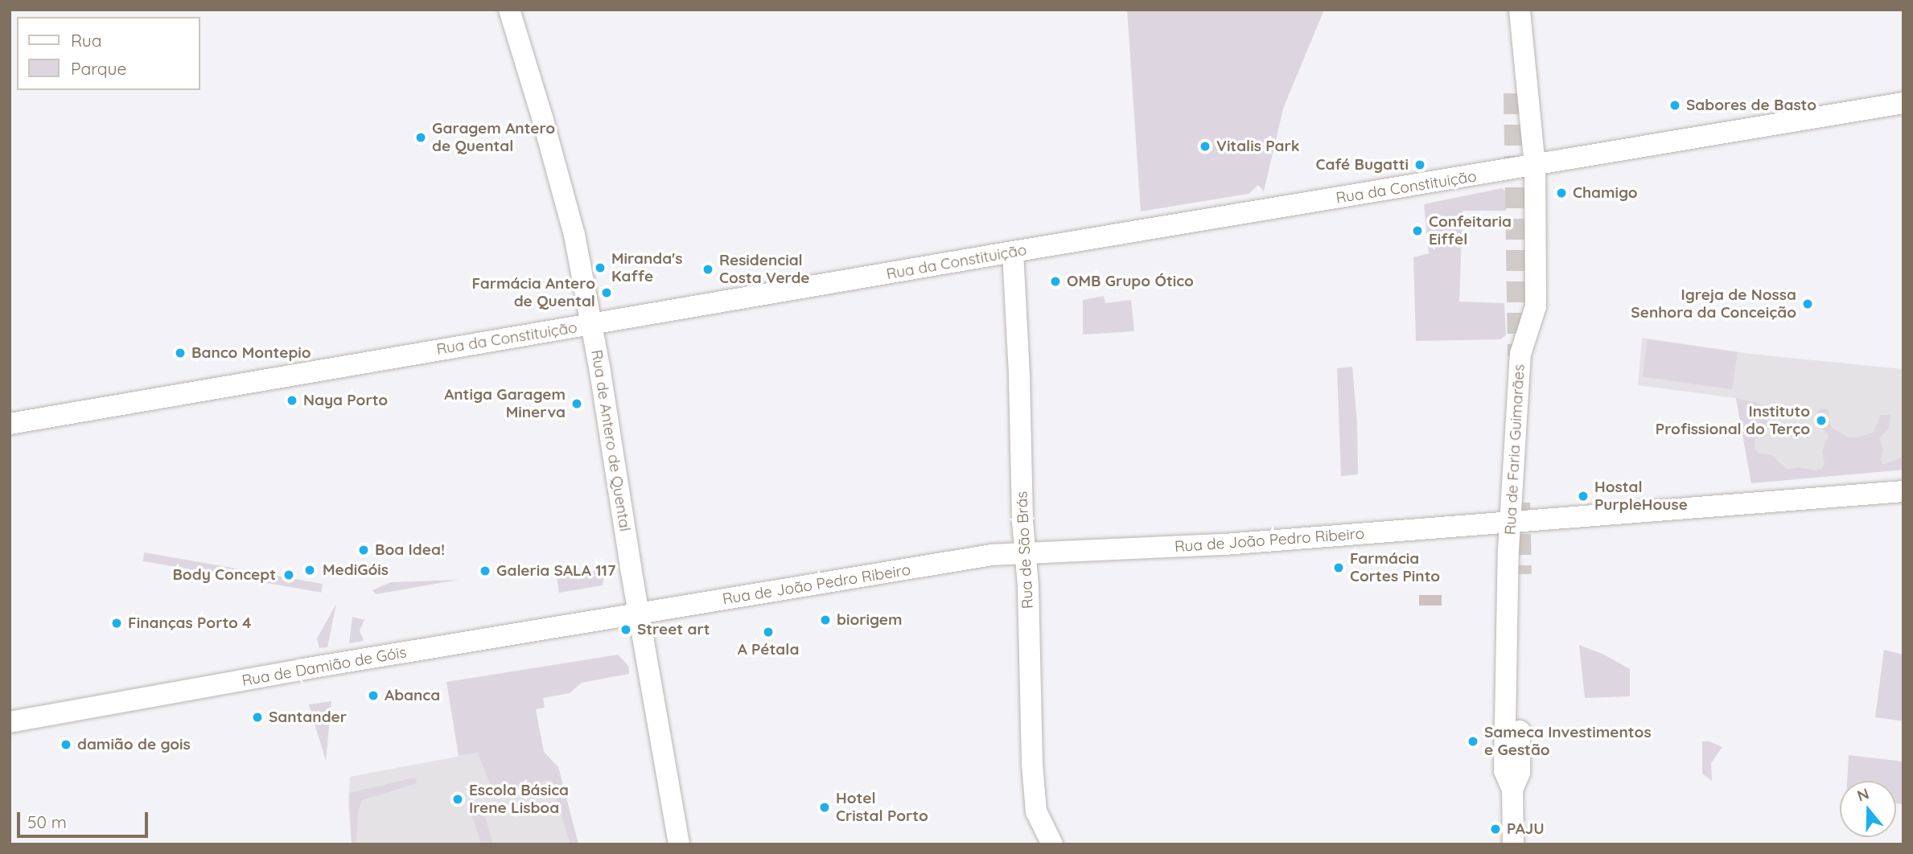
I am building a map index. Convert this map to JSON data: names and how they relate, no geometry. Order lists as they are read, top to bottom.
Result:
{
  "streets": {
    "main road": [
      "Rua da Constituição",
      "Rua de Antero de Quental",
      "Rua de Faria Guimarães",
      "Rua de João Pedro Ribeiro",
      "Rua de São Brás",
      "Rua de Damião de Góis"
    ]
  },
  "crossings": [
    ["Rua da Constituição", "Rua de Antero de Quental"],
    ["Rua da Constituição", "Rua de Faria Guimarães"],
    ["Rua da Constituição", "Rua de São Brás"],
    ["Rua de Antero de Quental", "Rua de João Pedro Ribeiro"],
    ["Rua de Antero de Quental", "Rua de Damião de Góis"],
    ["Rua de Faria Guimarães", "Rua de João Pedro Ribeiro"],
    ["Rua de João Pedro Ribeiro", "Rua de São Brás"],
    ["Rua de João Pedro Ribeiro", "Rua de Damião de Góis"]
  ],
  "places": [
    "Sabores de Basto",
    "Garagem Antero de Quental",
    "Vitalis Park",
    "Café Bugatti",
    "Chamigo",
    "Confeitaria Eiffel",
    "Miranda's Kaffe",
    "Residencial Costa Verde",
    "OMB Grupo Ótico",
    "Farmácia Antero de Quental",
    "Igreja de Nossa Senhora da Conceição",
    "Banco Montepio",
    "Naya Porto",
    "Antiga Garagem Minerva",
    "Instituto Profissional do Terço",
    "Hostal PurpleHouse",
    "Boa Idea!",
    "Farmácia Cortes Pinto",
    "MediGóis",
    "Galeria SALA 117",
    "Body Concept",
    "biorigem",
    "Finanças Porto 4",
    "Street art",
    "A Pétala",
    "Abanca",
    "Santander",
    "Sameca Investimentos e Gestão",
    "damião de gois",
    "Escola Básica Irene Lisboa",
    "Hotel Cristal Porto",
    "PAJU"
  ],
  "legend": ["Rua", "Parque"],
  "scale_bar": "50 m",
  "north": "top"
}
